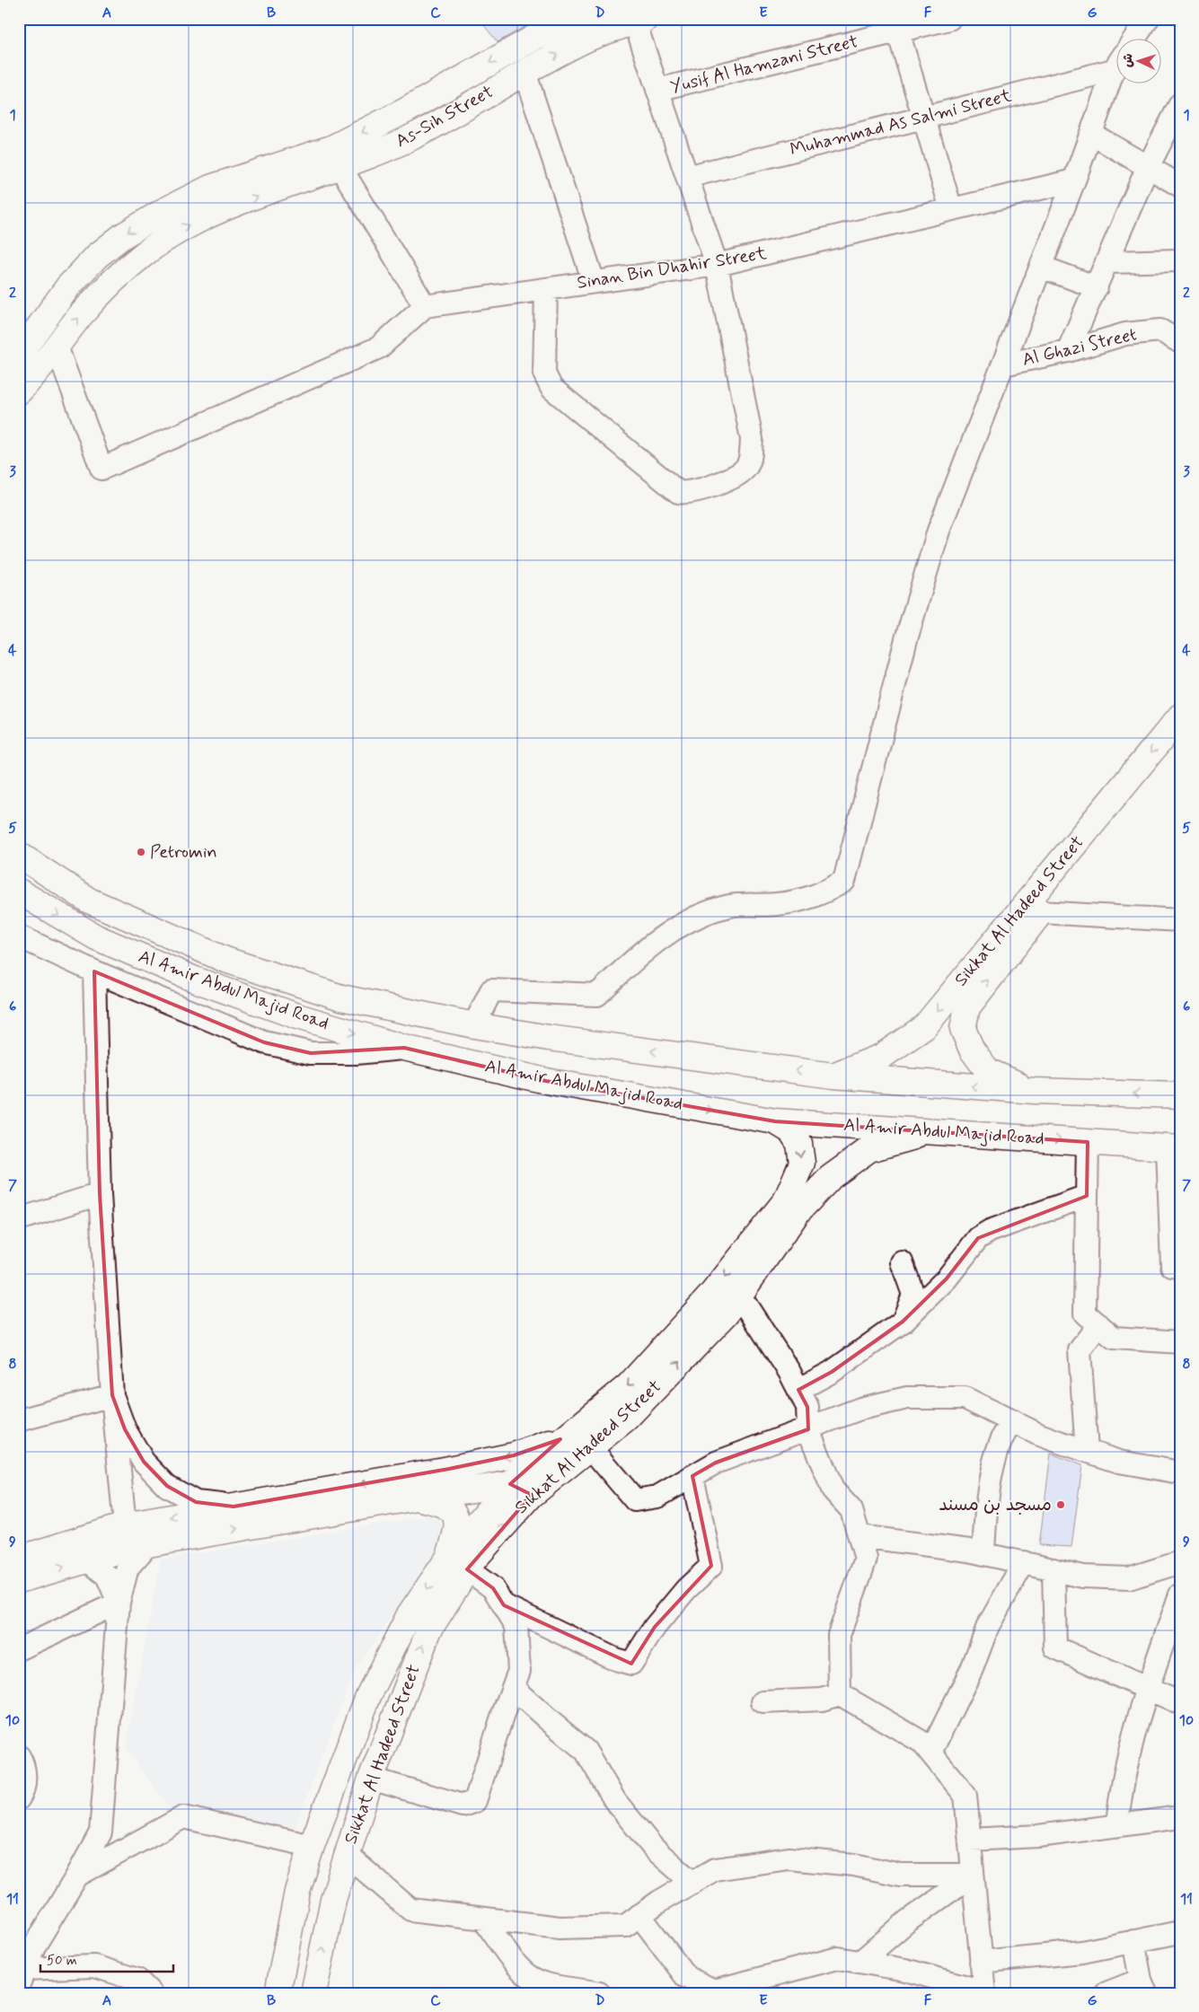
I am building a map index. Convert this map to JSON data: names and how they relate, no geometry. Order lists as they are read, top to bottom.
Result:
{
  "streets": {
    "main road": ["As-Sih Street", "Sikkat Al Hadeed Street", "Al Amir Abdul Majid Road"],
    "street": [
      "Yusif Al Hamzani Street",
      "Muhammad As Salmi Street",
      "Sinan Bin Dhahir Street",
      "Al Ghazi Street"
    ]
  },
  "crossings": [
    ["Sikkat Al Hadeed Street", "Al Amir Abdul Majid Road"]
  ],
  "places": ["Petromin", "مسجد بن مسند"],
  "scale_bar": "50 m",
  "north": "left",
  "grid": {
    "columns": [
      "A",
      "B",
      "C",
      "D",
      "E",
      "F",
      "G"
    ],
    "rows": [
      "1",
      "2",
      "3",
      "4",
      "5",
      "6",
      "7",
      "8",
      "9",
      "10",
      "11"
    ]
  }
}
